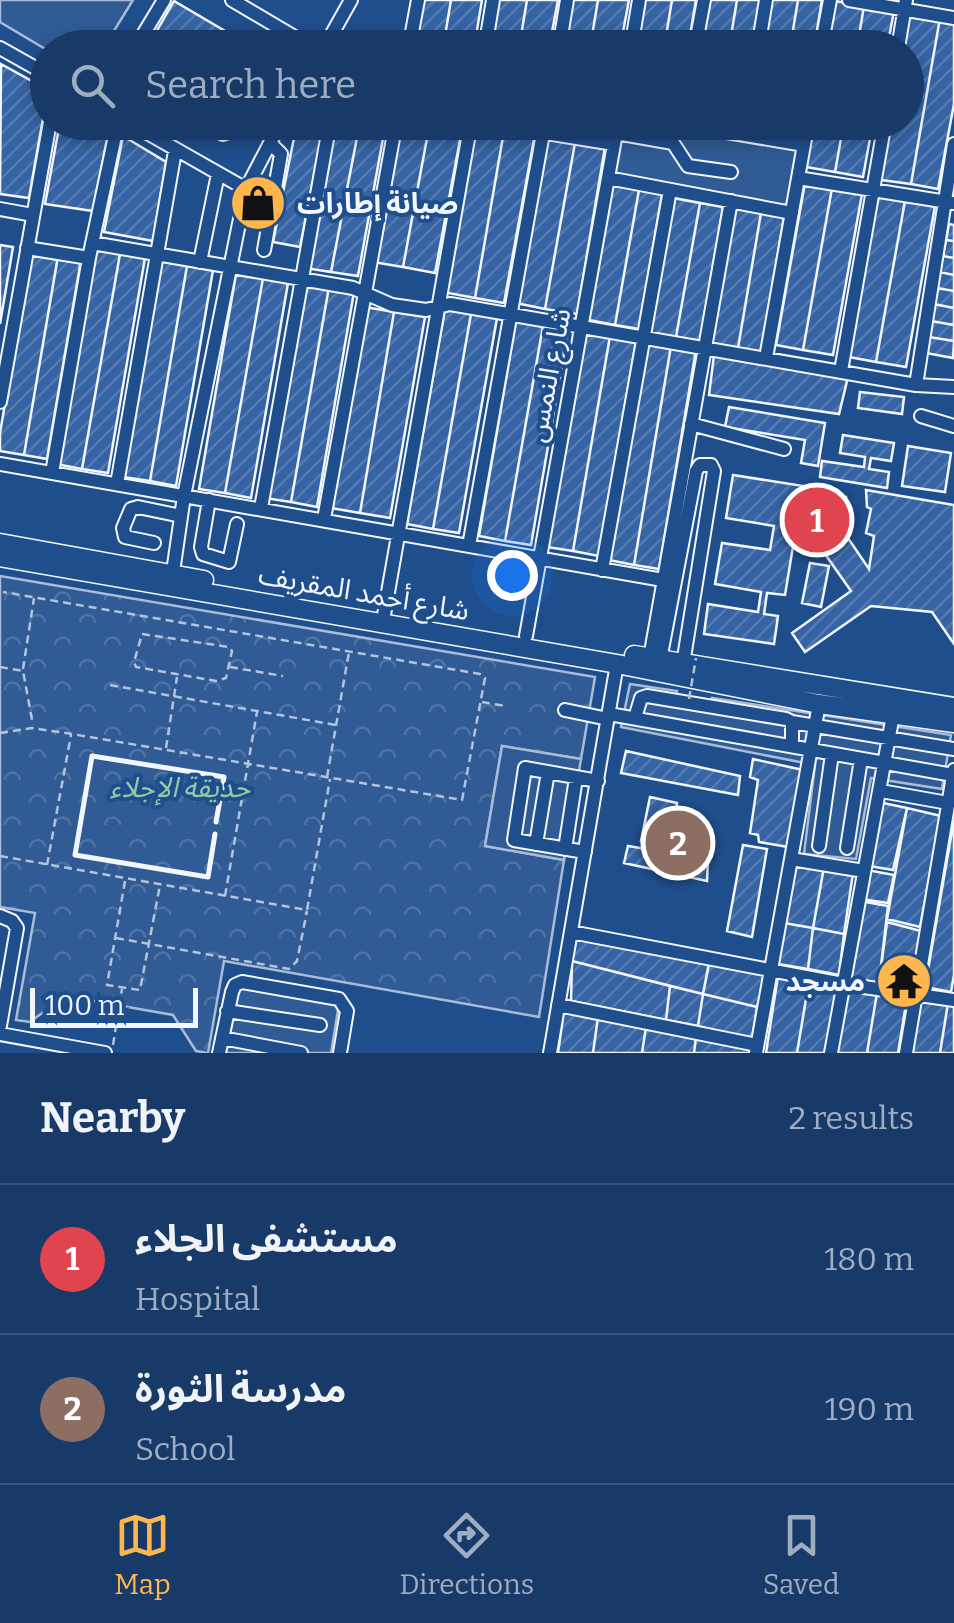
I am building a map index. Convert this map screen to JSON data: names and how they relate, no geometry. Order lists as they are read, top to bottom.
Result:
{
  "streets": {
    "highway": ["شارع أحمد المقريف"],
    "street": ["شارع النمس"]
  },
  "crossings": [
    ["شارع النمس", "شارع أحمد المقريف"]
  ],
  "parks": ["حديقة الإجلاء"],
  "places": {
    "shop": ["صيانة إطارات"],
    "temple": ["مسجد"]
  },
  "scale_bar": "100 m",
  "page": {
    "search": "Search here",
    "pins": ["1", "2"],
    "scale": "100 m",
    "heading": ["Nearby", "2 results"],
    "list": [
      {
        "mark": "1",
        "name": "مستشفى الجلاء",
        "note": "Hospital",
        "value": "180 m"
      },
      {
        "mark": "2",
        "name": "مدرسة الثورة",
        "note": "School",
        "value": "190 m"
      }
    ],
    "nav": ["Map", "Directions", "Saved"]
  }
}
